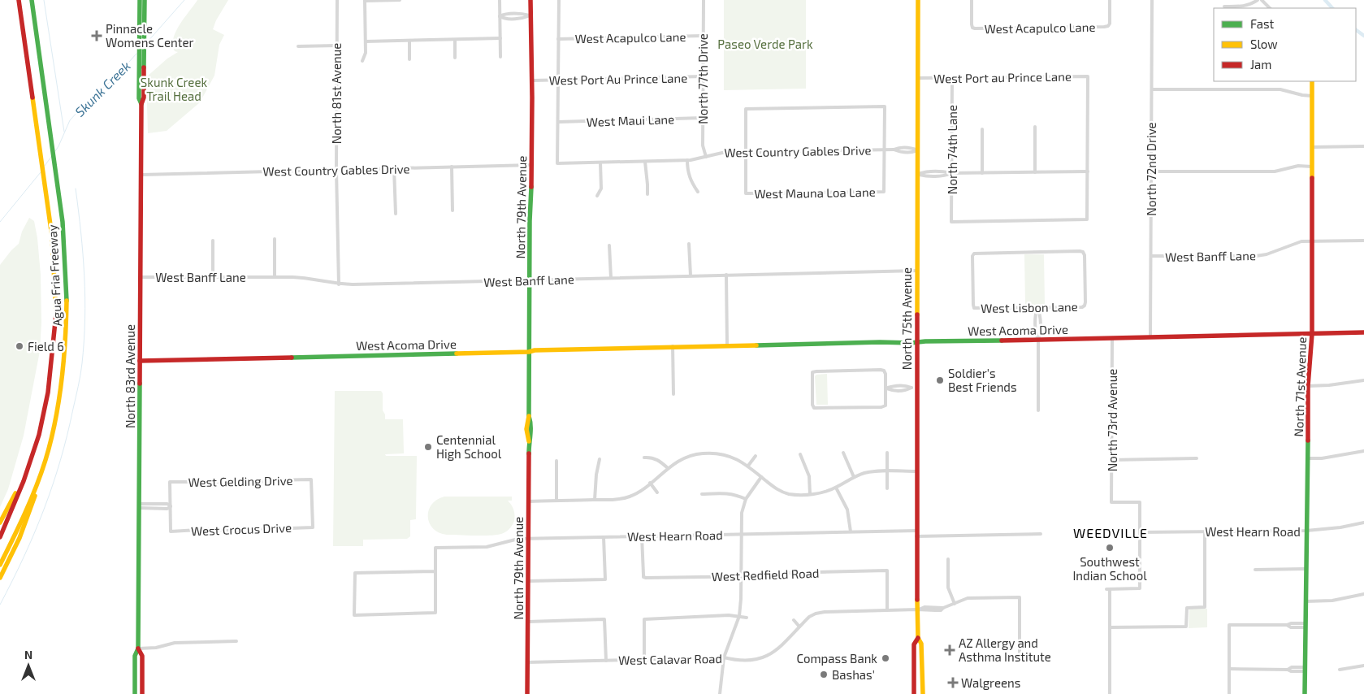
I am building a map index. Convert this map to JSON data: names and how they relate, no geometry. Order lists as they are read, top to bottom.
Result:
{
  "streets": {
    "main road": [
      "North 79th Avenue",
      "Agua Fria Freeway",
      "North 75th Avenue",
      "West Acoma Drive",
      "North 83rd Avenue",
      "North 71st Avenue"
    ],
    "street": [
      "West Acapulco Lane",
      "West Port au Prince Lane",
      "West Port Au Prince Lane",
      "North 77th Drive",
      "North 81st Avenue",
      "West Maui Lane",
      "North 74th Lane",
      "West Country Gables Drive",
      "North 72nd Drive",
      "West Mauna Loa Lane",
      "West Banff Lane",
      "West Lisbon Lane",
      "North 73rd Avenue",
      "West Gelding Drive",
      "West Crocus Drive",
      "West Hearn Road",
      "West Redfield Road",
      "West Calavar Road"
    ]
  },
  "crossings": [
    ["West Acapulco Lane", "North 77th Drive"],
    ["West Port au Prince Lane", "North 74th Lane"],
    ["West Port au Prince Lane", "North 75th Avenue"],
    ["West Port Au Prince Lane", "North 77th Drive"],
    ["West Port Au Prince Lane", "North 79th Avenue"],
    ["North 77th Drive", "West Maui Lane"],
    ["North 77th Drive", "West Country Gables Drive"],
    ["North 81st Avenue", "West Country Gables Drive"],
    ["North 81st Avenue", "West Banff Lane"],
    ["West Maui Lane", "West Country Gables Drive"],
    ["West Country Gables Drive", "West Mauna Loa Lane"],
    ["West Country Gables Drive", "North 79th Avenue"],
    ["West Country Gables Drive", "North 75th Avenue"],
    ["West Country Gables Drive", "North 83rd Avenue"],
    ["North 72nd Drive", "West Banff Lane"],
    ["North 72nd Drive", "West Acoma Drive"],
    ["North 79th Avenue", "West Banff Lane"],
    ["North 79th Avenue", "West Acoma Drive"],
    ["North 79th Avenue", "West Hearn Road"],
    ["North 79th Avenue", "West Calavar Road"],
    ["West Banff Lane", "North 75th Avenue"],
    ["West Banff Lane", "North 83rd Avenue"],
    ["West Banff Lane", "North 71st Avenue"],
    ["North 75th Avenue", "West Acoma Drive"],
    ["North 75th Avenue", "West Hearn Road"],
    ["North 75th Avenue", "West Calavar Road"],
    ["West Acoma Drive", "North 83rd Avenue"],
    ["West Acoma Drive", "North 71st Avenue"],
    ["West Acoma Drive", "North 73rd Avenue"],
    ["North 71st Avenue", "West Hearn Road"],
    ["North 73rd Avenue", "West Hearn Road"],
    ["West Gelding Drive", "West Crocus Drive"],
    ["West Hearn Road", "West Redfield Road"],
    ["West Redfield Road", "West Calavar Road"]
  ],
  "districts": ["WEEDVILLE"],
  "water": ["Skunk Creek"],
  "parks": ["Paseo Verde Park", "Skunk Creek Trail Head"],
  "places": {
    "health": ["Pinnacle Womens Center", "AZ Allergy and Asthma Institute", "Walgreens"],
    "other": [
      "Field 6",
      "Soldier's Best Friends",
      "Centennial High School",
      "Southwest Indian School",
      "Compass Bank",
      "Bashas'"
    ]
  },
  "legend": ["Fast", "Slow", "Jam"],
  "north": "top"
}
